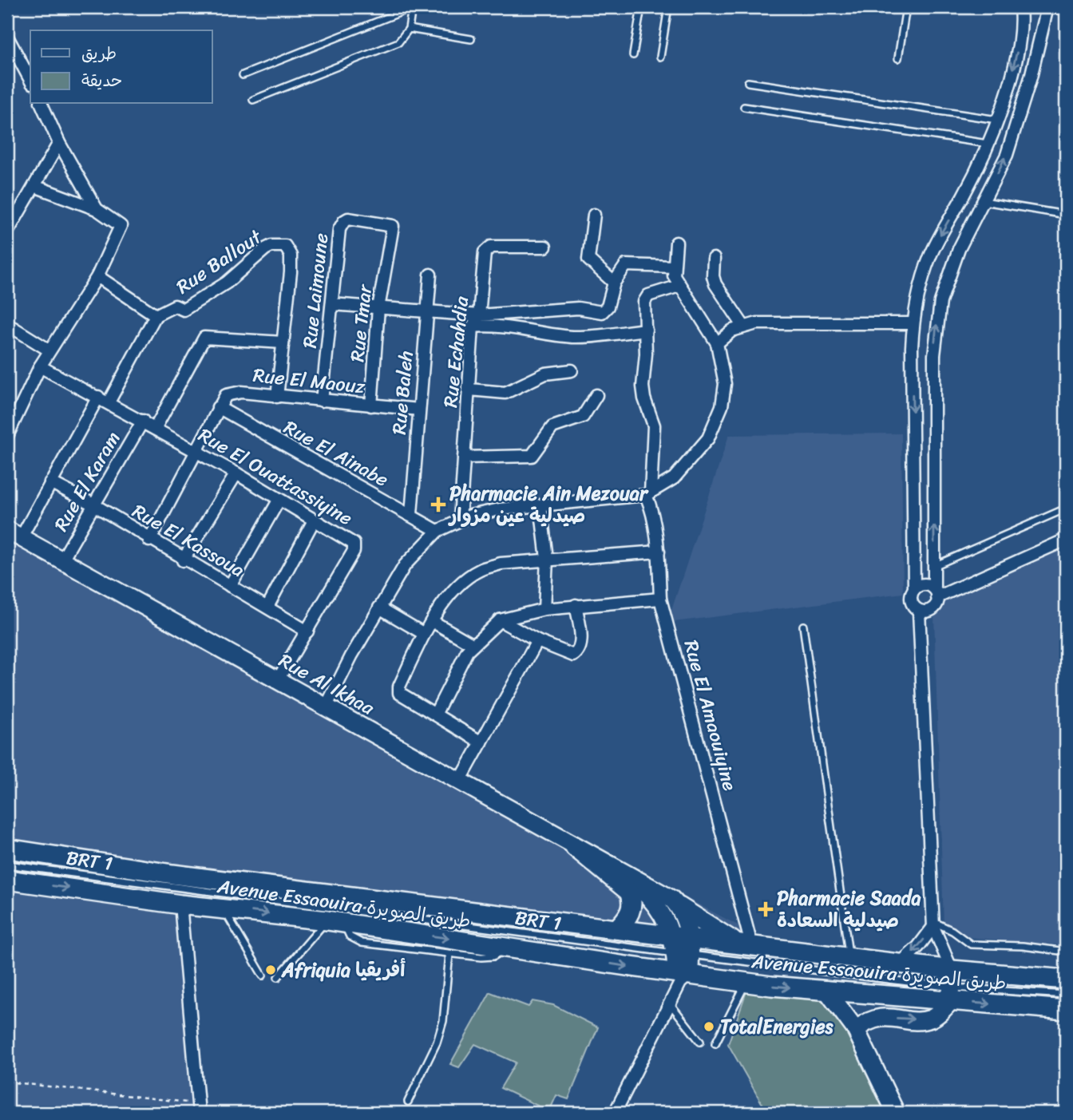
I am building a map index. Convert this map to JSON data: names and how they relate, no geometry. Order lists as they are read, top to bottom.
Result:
{
  "streets": {
    "main road": ["Avenue Essaouira طريق الصويرة"],
    "street": [
      "Rue Ballout",
      "Rue Laimoune",
      "Rue Tmar",
      "Rue Echahdia",
      "Rue El Maouz",
      "Rue Baleh",
      "Rue El Ainabe",
      "Rue El Ouattassiyine",
      "Rue El Karam",
      "Rue El Kassoua",
      "Rue Al Ikhaa",
      "Rue El Amaouiyine"
    ],
    "lane": ["BRT 1"]
  },
  "crossings": [
    ["Rue Ballout", "Rue El Maouz"],
    ["Rue Laimoune", "Rue Tmar"],
    ["Rue Laimoune", "Rue El Maouz"],
    ["Rue Tmar", "Rue El Maouz"],
    ["Rue El Maouz", "Rue Baleh"],
    ["Rue El Maouz", "Rue El Ainabe"],
    ["Rue El Maouz", "Rue El Ouattassiyine"],
    ["Rue El Maouz", "Rue El Kassoua"],
    ["Rue Baleh", "Rue El Ainabe"],
    ["Rue El Ouattassiyine", "Rue El Karam"],
    ["Rue El Ouattassiyine", "Rue El Kassoua"],
    ["Rue El Ouattassiyine", "Rue Al Ikhaa"],
    ["Rue El Karam", "Rue El Kassoua"],
    ["Rue El Karam", "Rue Al Ikhaa"],
    ["Rue Al Ikhaa", "BRT 1"],
    ["Rue Al Ikhaa", "Avenue Essaouira طريق الصويرة"],
    ["Rue El Amaouiyine", "Avenue Essaouira طريق الصويرة"],
    ["BRT 1", "Avenue Essaouira طريق الصويرة"]
  ],
  "places": {
    "health": ["Pharmacie Ain Mezouar صيدلية عين مزوار", "Pharmacie Saada صيدلية السعادة"],
    "other": ["Afriquia أفريقيا", "TotalEnergies"]
  },
  "legend": ["طريق", "حديقة"]
}
